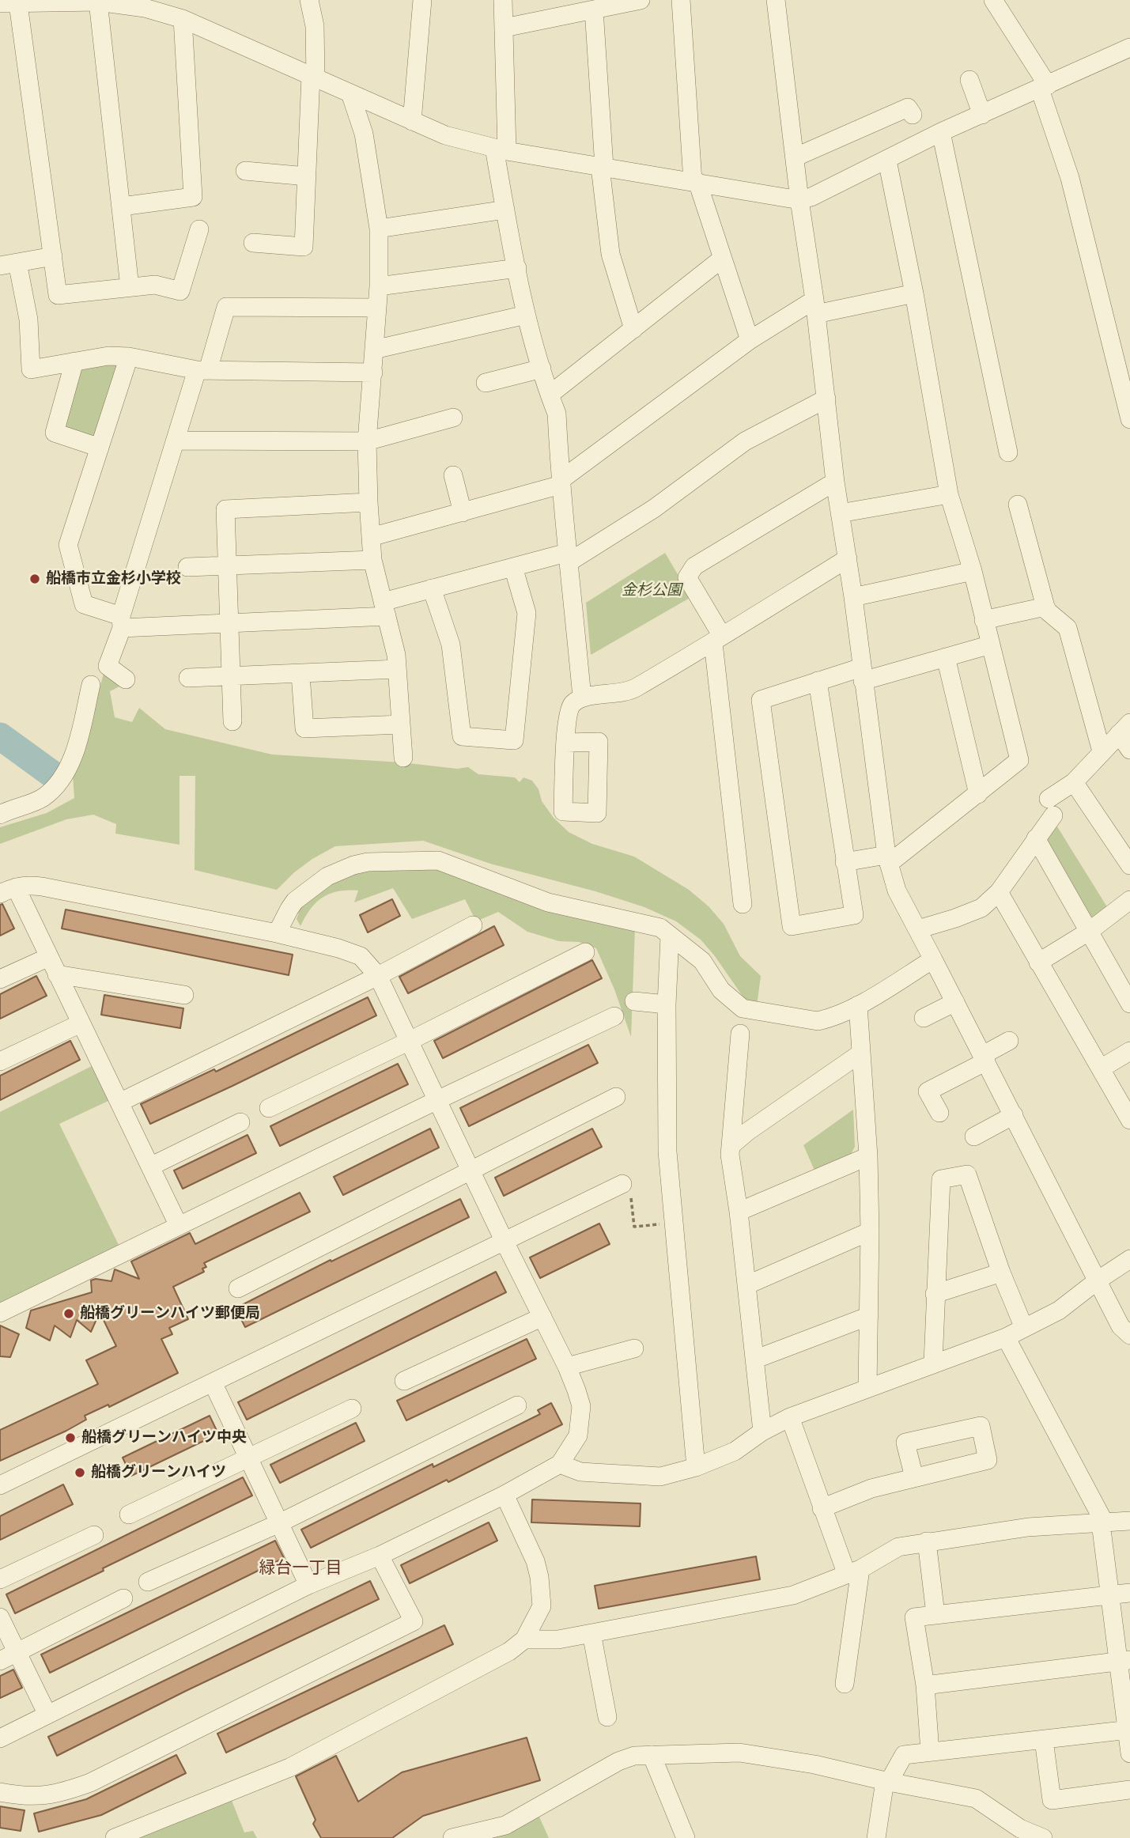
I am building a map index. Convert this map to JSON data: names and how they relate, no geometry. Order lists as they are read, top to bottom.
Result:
{
  "districts": ["緑台一丁目"],
  "parks": ["金杉公園"],
  "places": [
    "船橋市立金杉小学校",
    "船橋グリーンハイツ郵便局",
    "船橋グリーンハイツ中央",
    "船橋グリーンハイツ"
  ]
}
